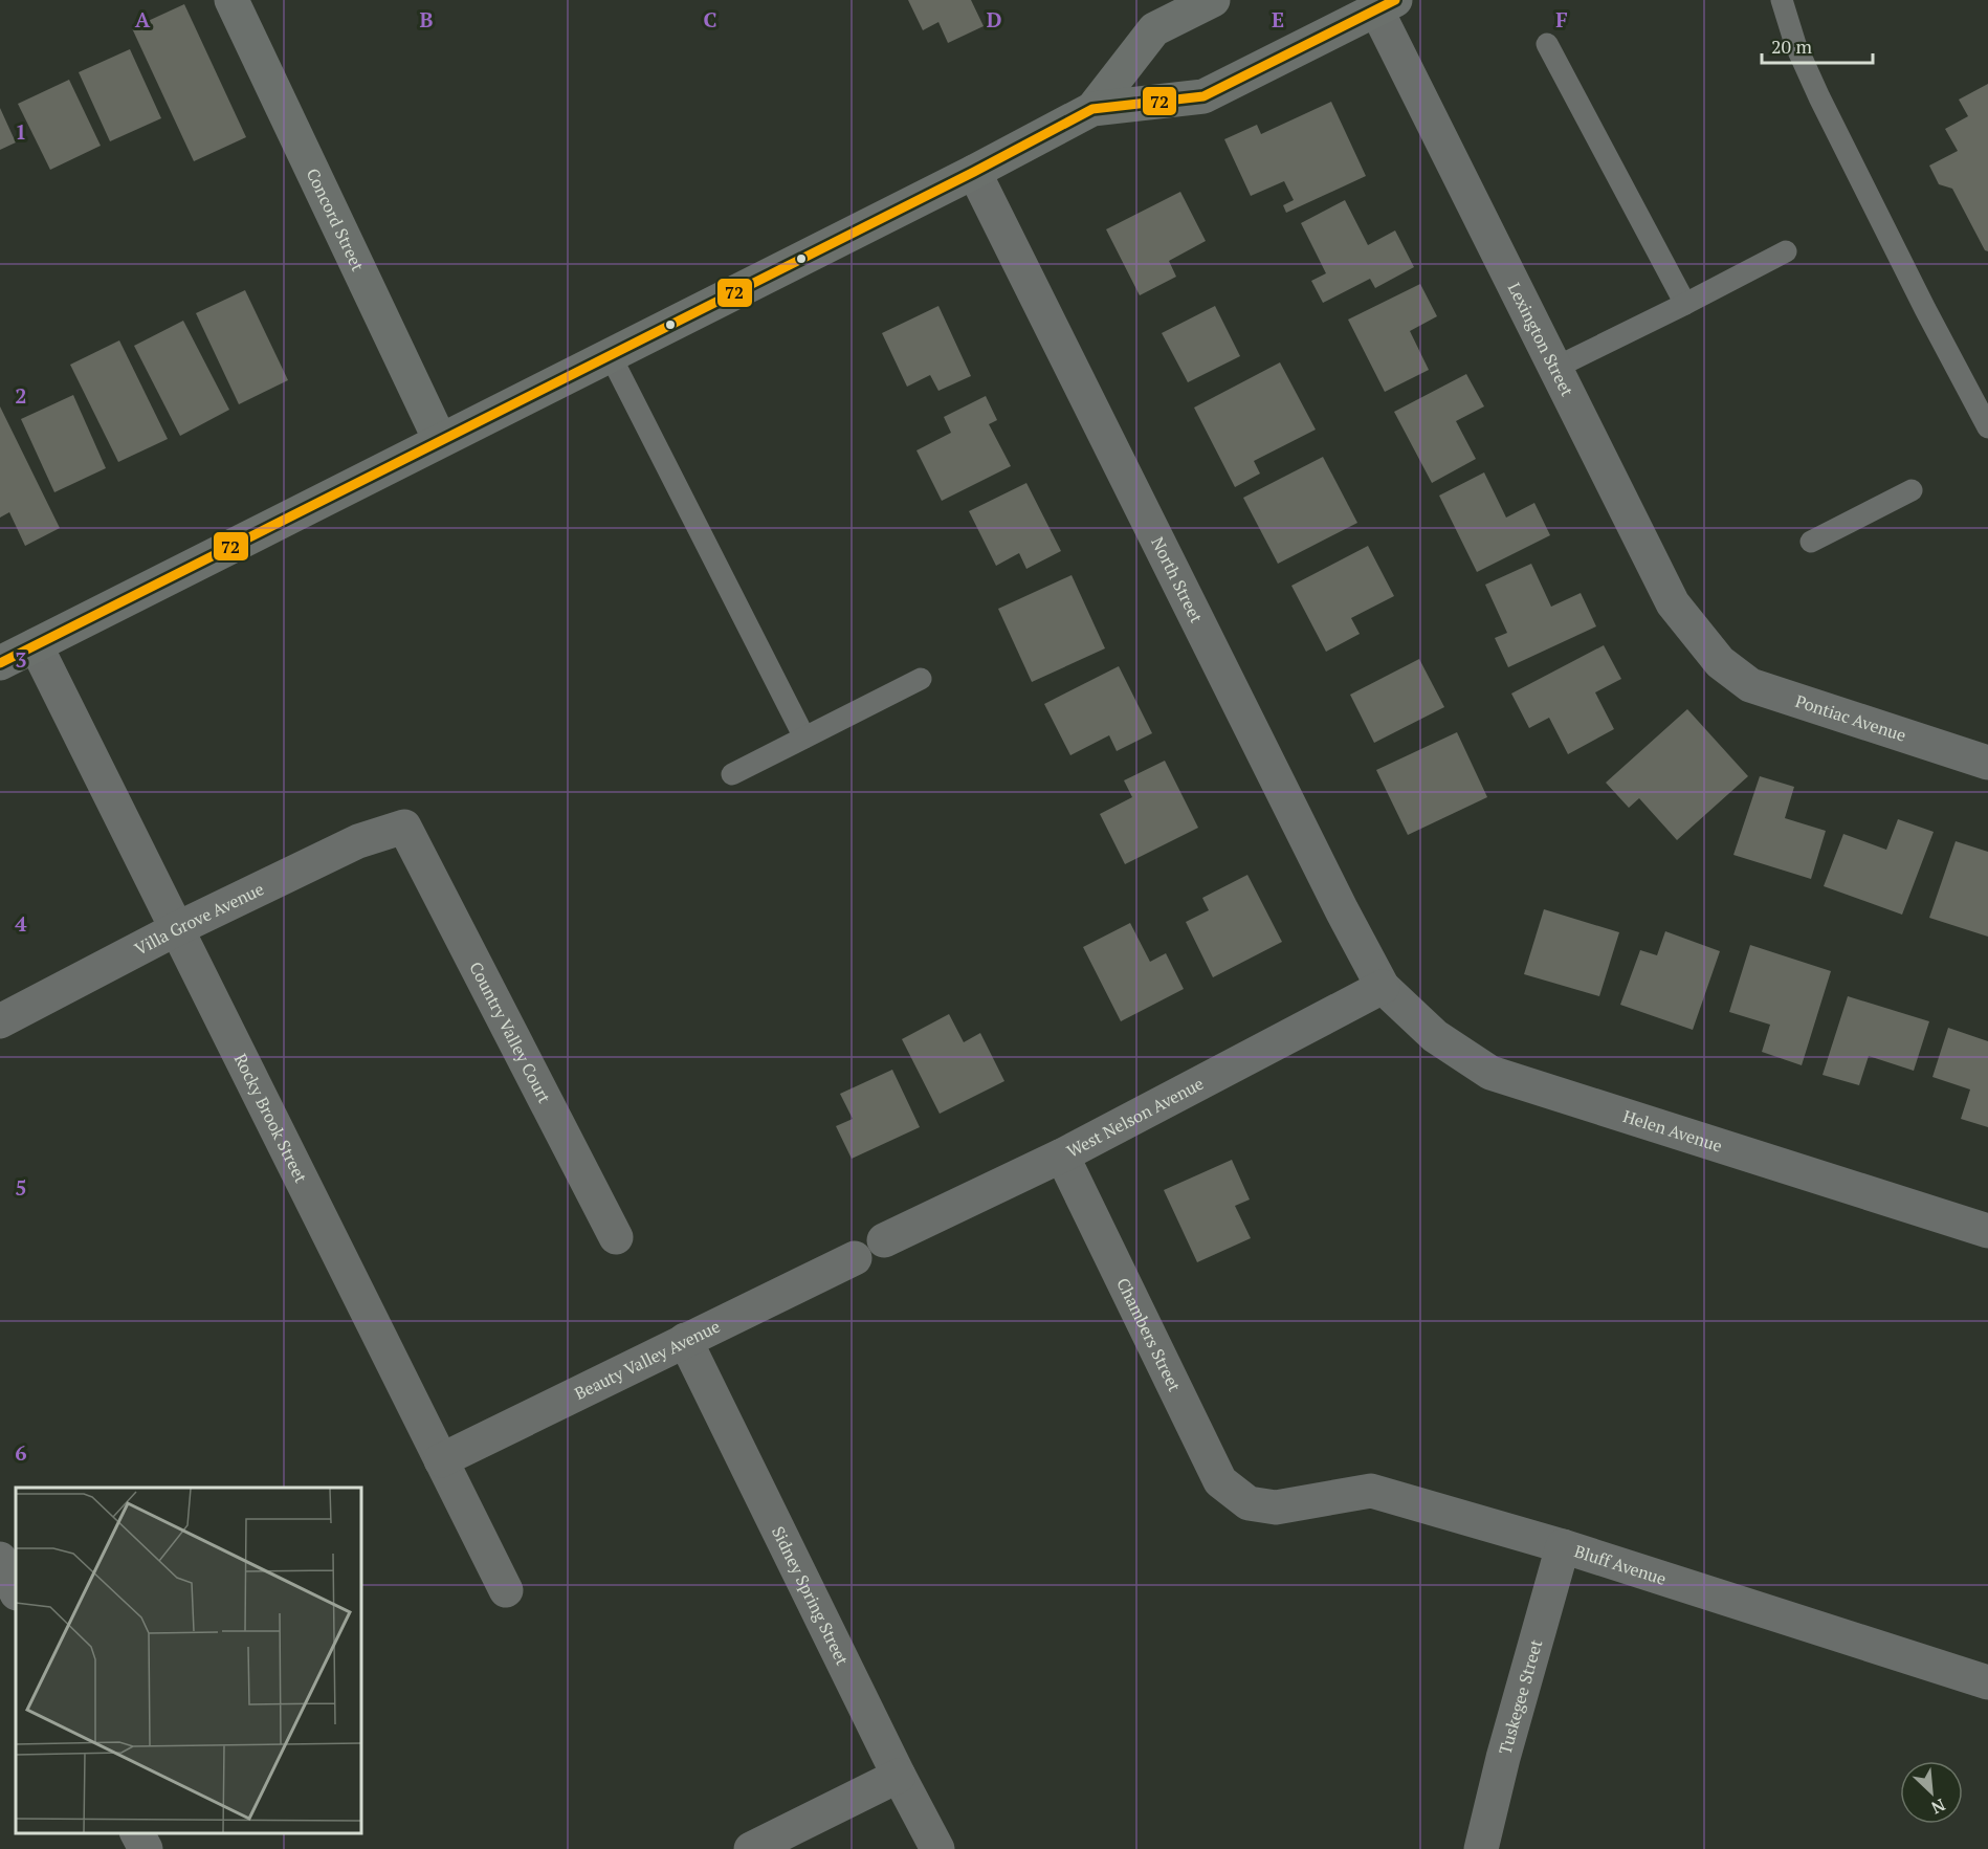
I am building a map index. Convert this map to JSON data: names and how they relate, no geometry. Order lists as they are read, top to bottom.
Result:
{
  "streets": {
    "main road": ["Concord Street"],
    "street": [
      "Lexington Street",
      "North Street",
      "Pontiac Avenue",
      "Villa Grove Avenue",
      "Country Valley Court",
      "West Nelson Avenue",
      "Rocky Brook Street",
      "Helen Avenue",
      "Chambers Street",
      "Beauty Valley Avenue",
      "Bluff Avenue",
      "Sidney Spring Street",
      "Tuskegee Street"
    ]
  },
  "crossings": [
    ["Lexington Street", "Pontiac Avenue"],
    ["North Street", "West Nelson Avenue"],
    ["North Street", "Helen Avenue"],
    ["Villa Grove Avenue", "Country Valley Court"],
    ["Villa Grove Avenue", "Rocky Brook Street"],
    ["West Nelson Avenue", "Helen Avenue"],
    ["West Nelson Avenue", "Chambers Street"],
    ["Rocky Brook Street", "Beauty Valley Avenue"],
    ["Chambers Street", "Bluff Avenue"],
    ["Beauty Valley Avenue", "Sidney Spring Street"],
    ["Bluff Avenue", "Tuskegee Street"]
  ],
  "lines": ["transit line 72"],
  "scale_bar": "20 m",
  "north": "bottom right",
  "grid": {
    "columns": [
      "A",
      "B",
      "C",
      "D",
      "E",
      "F"
    ],
    "rows": [
      "1",
      "2",
      "3",
      "4",
      "5",
      "6"
    ]
  }
}
